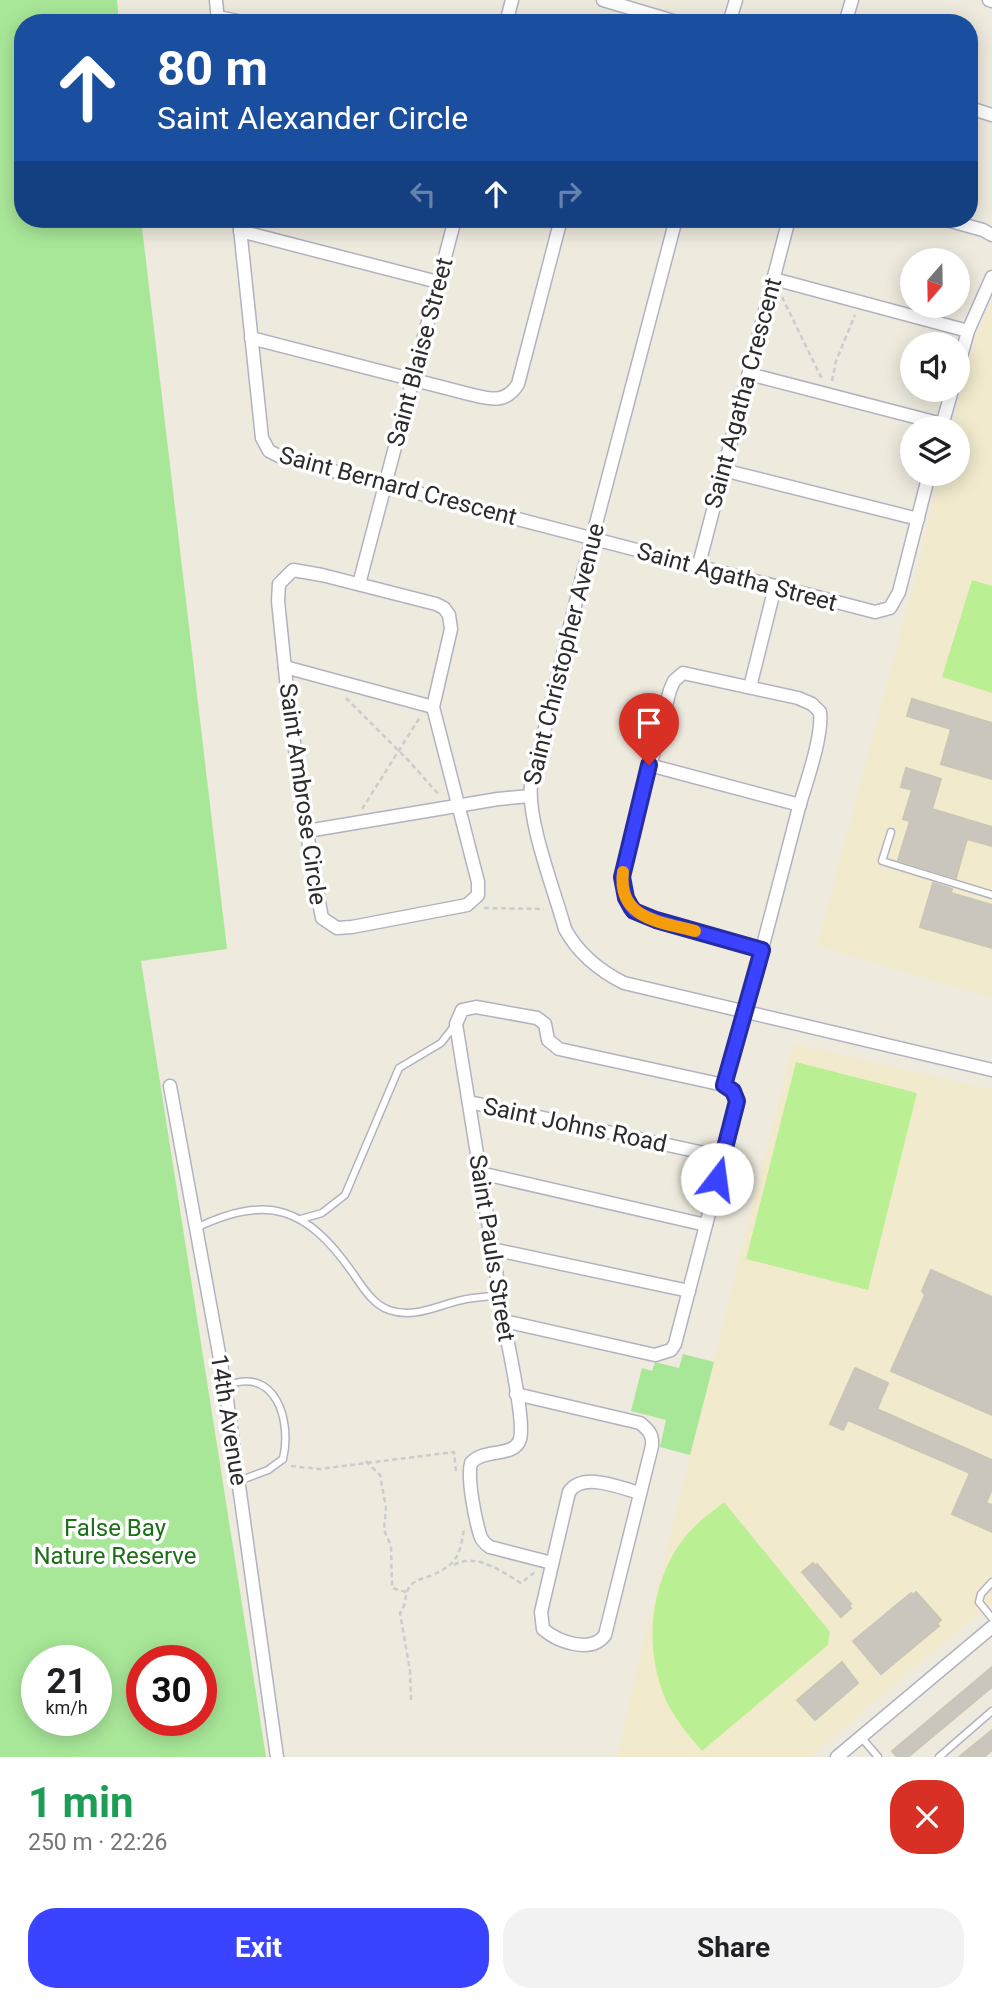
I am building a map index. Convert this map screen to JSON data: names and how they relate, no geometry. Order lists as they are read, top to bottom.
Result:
{
  "streets": {
    "street": [
      "Saint Blaise Street",
      "Saint Agatha Crescent",
      "Saint Bernard Crescent",
      "Saint Agatha Street",
      "Saint Christopher Avenue",
      "Saint Ambrose Circle",
      "Saint Johns Road",
      "Saint Pauls Street",
      "14th Avenue"
    ]
  },
  "crossings": [
    ["Saint Blaise Street", "Saint Bernard Crescent"],
    ["Saint Agatha Crescent", "Saint Agatha Street"],
    ["Saint Bernard Crescent", "Saint Agatha Street"],
    ["Saint Bernard Crescent", "Saint Christopher Avenue"],
    ["Saint Agatha Street", "Saint Christopher Avenue"],
    ["Saint Johns Road", "Saint Pauls Street"]
  ],
  "parks": ["False Bay Nature Reserve"],
  "north": "bottom",
  "page": {
    "turn": ["80 m", "Saint Alexander Circle"],
    "speed": "21 km/h",
    "limit": "30",
    "heading": ["1 min", "250 m · 22:26"],
    "buttons": ["Exit", "Share"]
  }
}
